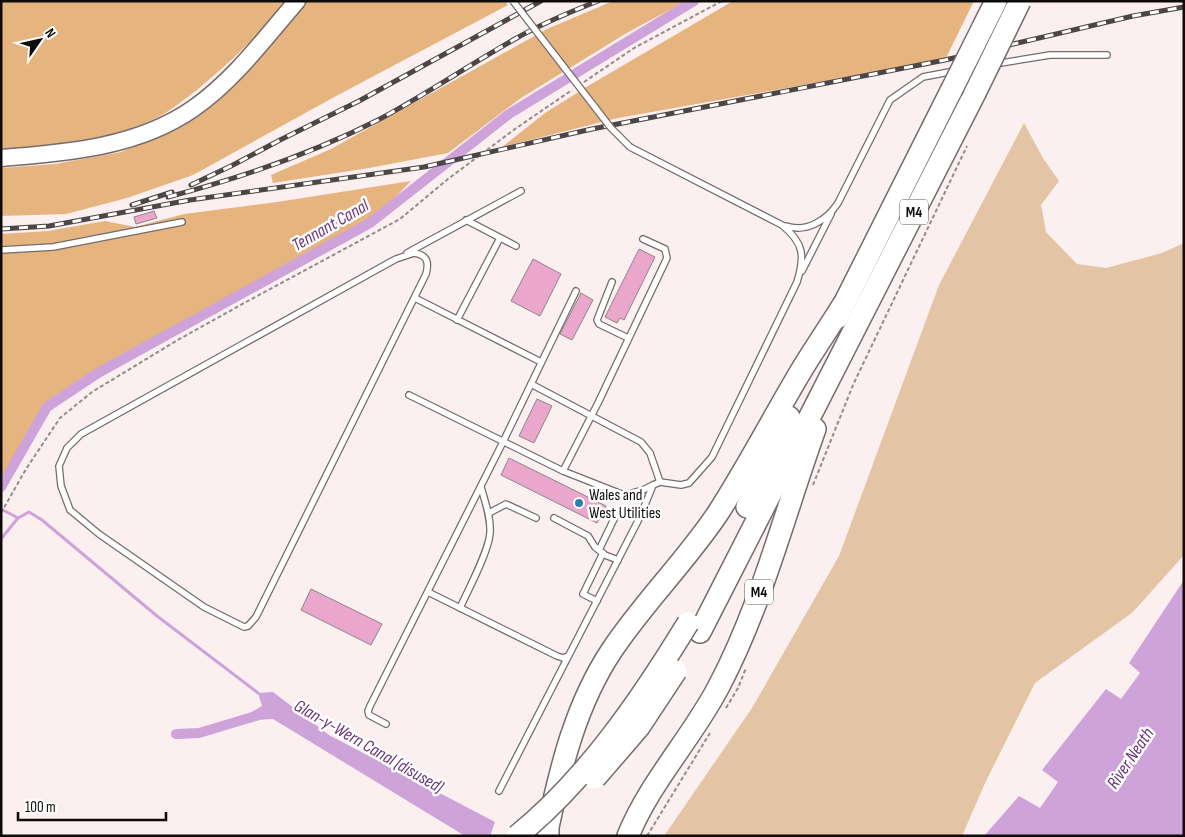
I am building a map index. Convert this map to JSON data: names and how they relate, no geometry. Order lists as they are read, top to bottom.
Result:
{
  "streets": {
    "highway": ["M4"]
  },
  "water": ["Tennant Canal", "Glan-y-Wern Canal (disused)", "River Neath"],
  "places": ["Wales and West Utilities"],
  "scale_bar": "100 m",
  "north": "top right"
}
